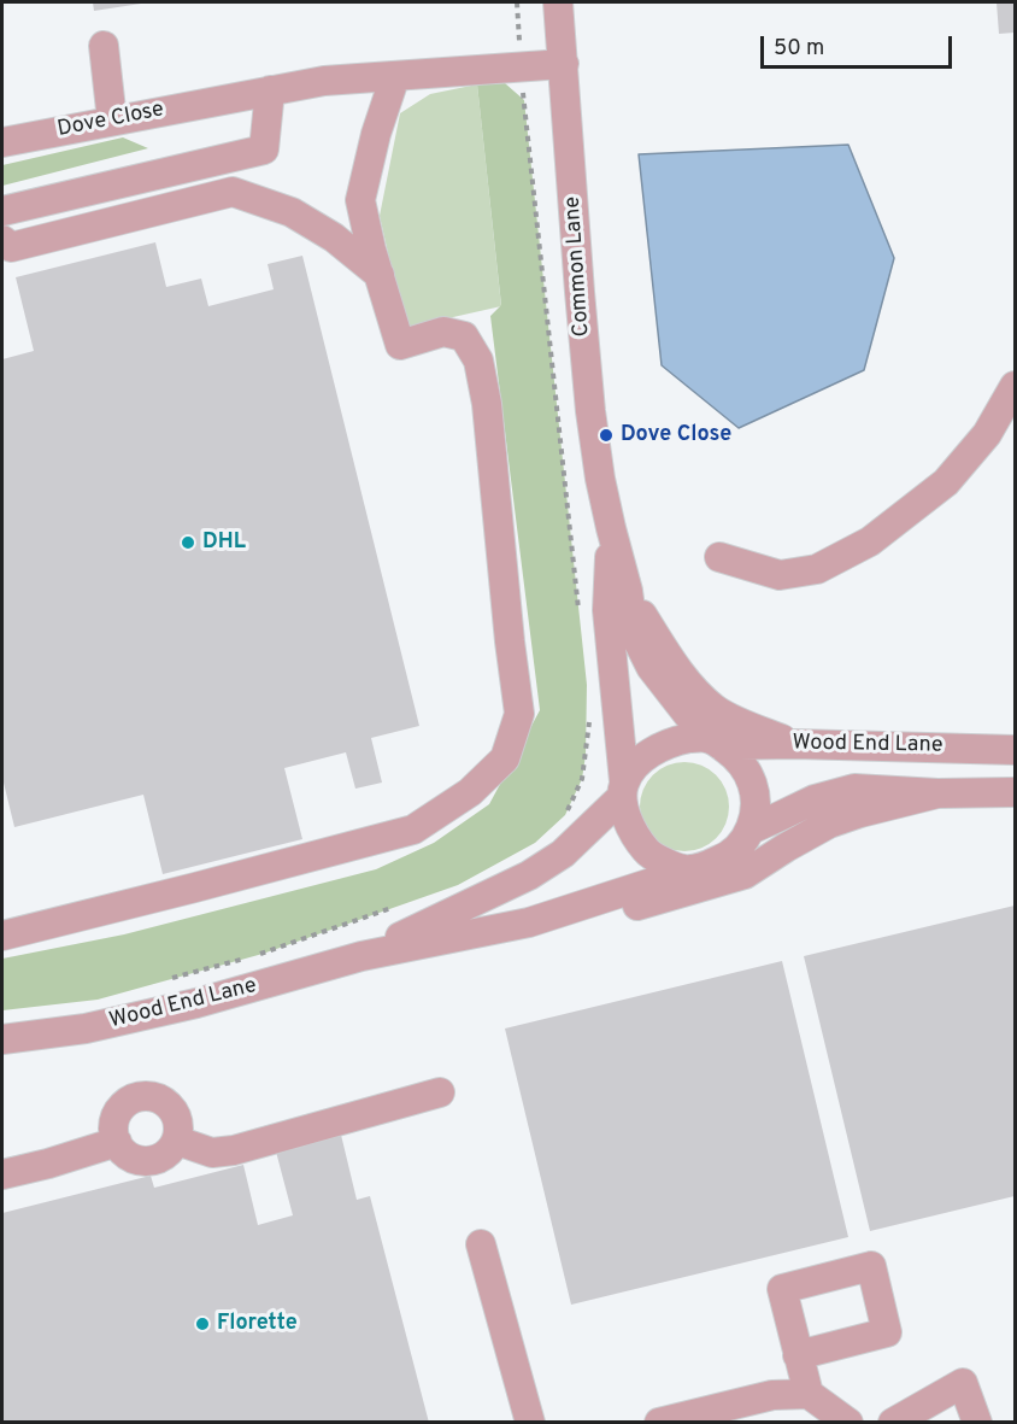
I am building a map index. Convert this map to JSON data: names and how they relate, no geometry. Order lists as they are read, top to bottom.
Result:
{
  "streets": {
    "street": ["Dove Close", "Common Lane", "Wood End Lane"]
  },
  "crossings": [
    ["Dove Close", "Common Lane"],
    ["Common Lane", "Wood End Lane"]
  ],
  "places": ["Dove Close", "DHL", "Florette"],
  "scale_bar": "50 m"
}
